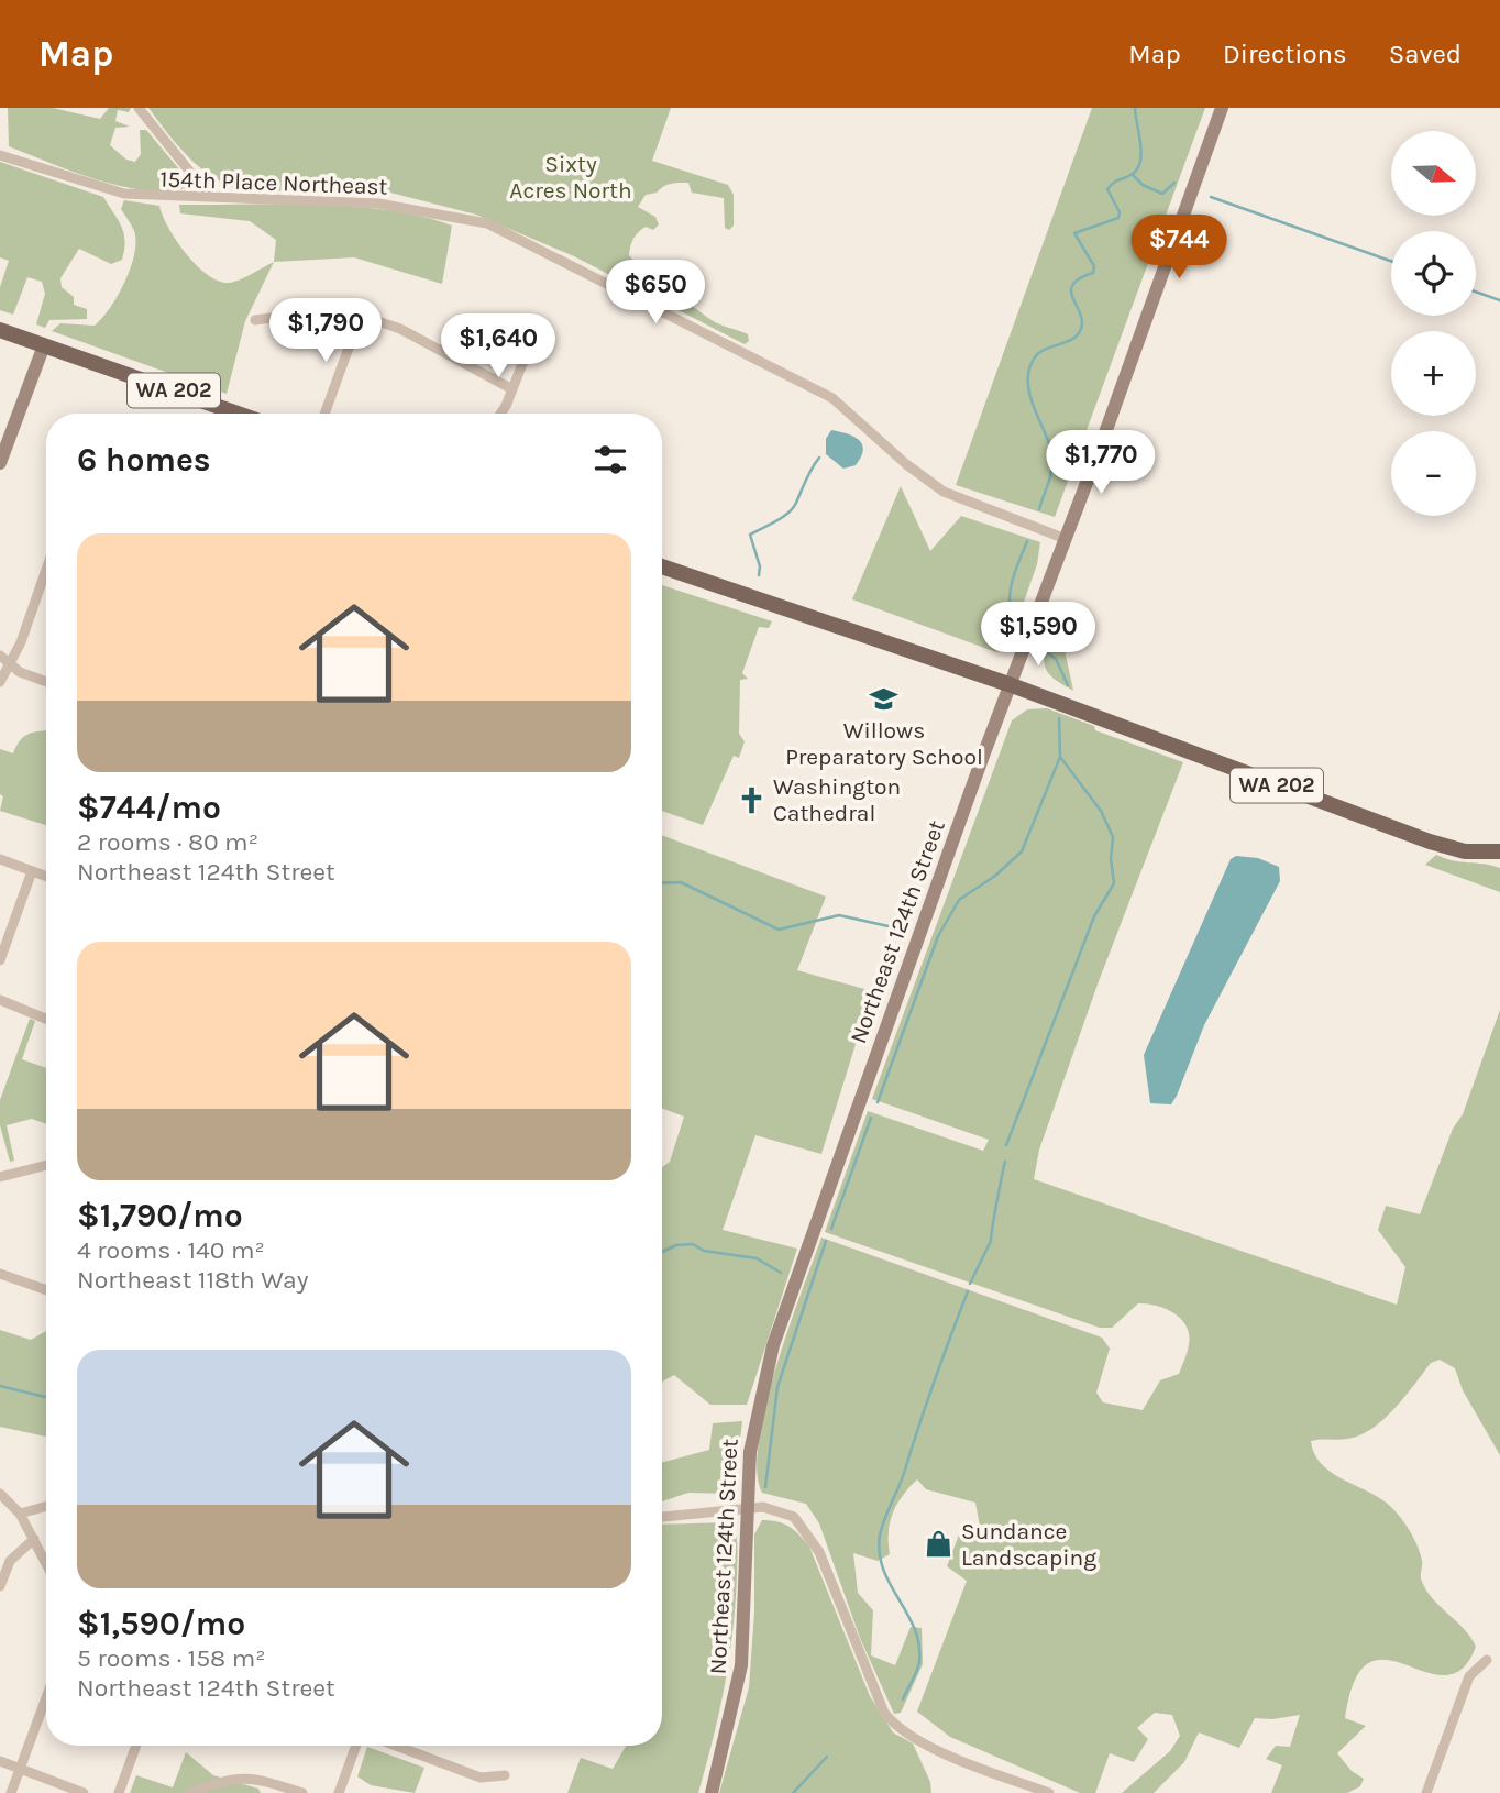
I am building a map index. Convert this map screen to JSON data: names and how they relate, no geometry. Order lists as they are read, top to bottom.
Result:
{
  "streets": {
    "main road": ["WA 202"],
    "street": ["154th Place Northeast", "Northeast 124th Street"]
  },
  "crossings": [
    ["154th Place Northeast", "Northeast 124th Street"],
    ["WA 202", "Northeast 124th Street"]
  ],
  "parks": ["Sixty Acres North"],
  "places": {
    "school or university": ["Willows Preparatory School"],
    "church": ["Washington Cathedral"],
    "shop": ["Sundance Landscaping"]
  },
  "north": "right",
  "page": {
    "header": "Map",
    "nav": ["Map", "Directions", "Saved"],
    "map_buttons": ["+", "−"],
    "price": [
      "$744",
      "$650",
      "$1,790",
      "$1,640",
      "$1,770",
      "$1,590"
    ],
    "heading": "6 homes",
    "list": [
      {
        "name": "$744/mo",
        "note": "2 rooms · 80 m² · Northeast 124th Street"
      },
      {
        "name": "$1,790/mo",
        "note": "4 rooms · 140 m² · Northeast 118th Way"
      },
      {
        "name": "$1,590/mo",
        "note": "5 rooms · 158 m² · Northeast 124th Street"
      }
    ]
  }
}
